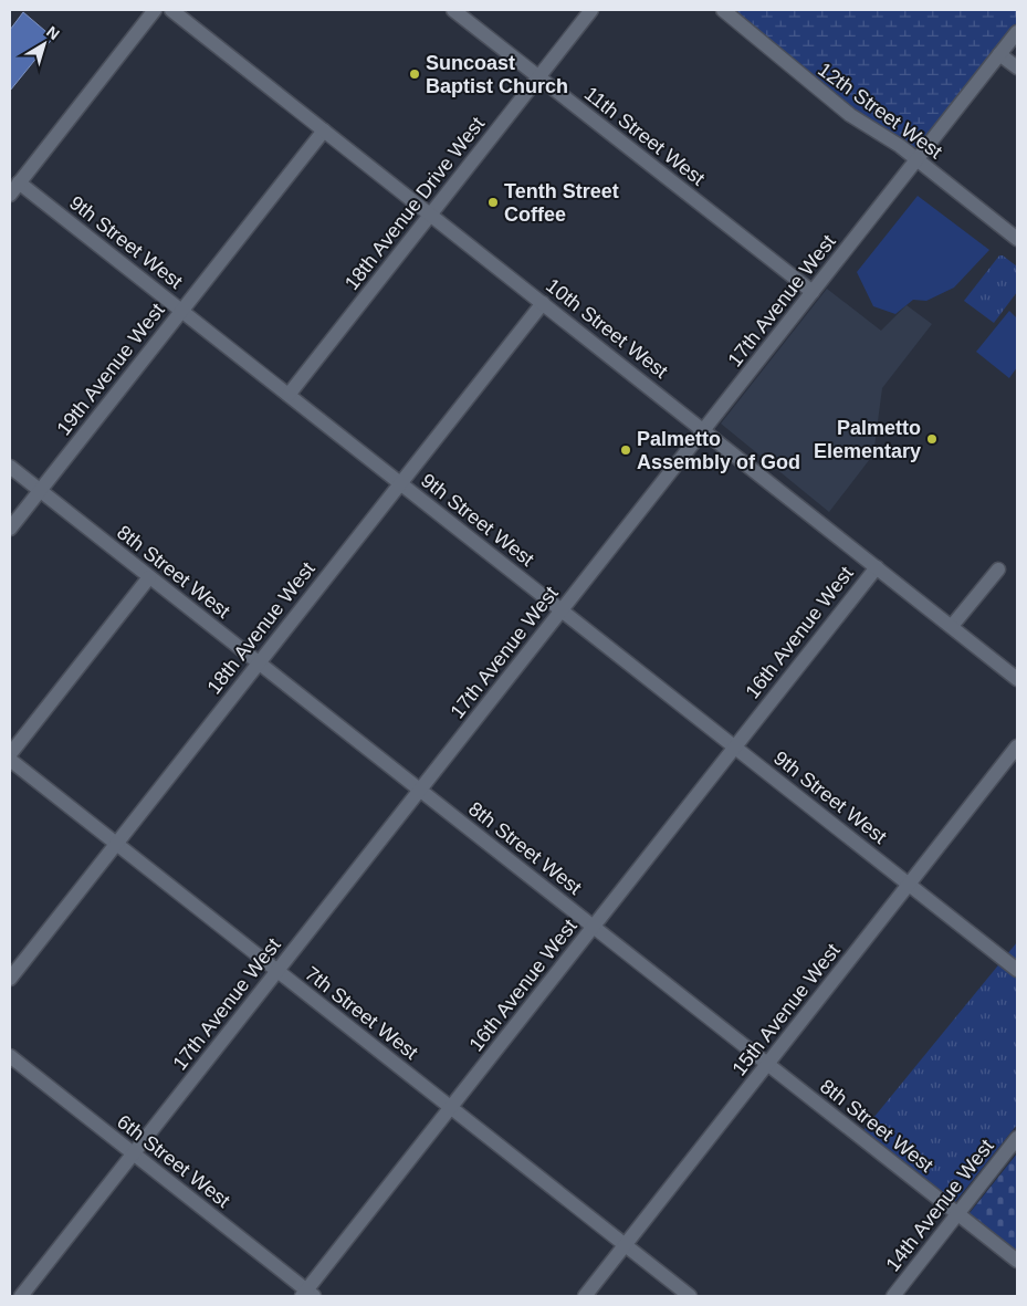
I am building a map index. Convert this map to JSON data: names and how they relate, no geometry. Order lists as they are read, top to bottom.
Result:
{
  "streets": {
    "street": [
      "12th Street West",
      "11th Street West",
      "18th Avenue Drive West",
      "9th Street West",
      "17th Avenue West",
      "10th Street West",
      "19th Avenue West",
      "8th Street West",
      "18th Avenue West",
      "16th Avenue West",
      "15th Avenue West",
      "7th Street West",
      "6th Street West",
      "14th Avenue West"
    ]
  },
  "crossings": [
    ["12th Street West", "17th Avenue West"],
    ["11th Street West", "18th Avenue Drive West"],
    ["11th Street West", "17th Avenue West"],
    ["18th Avenue Drive West", "9th Street West"],
    ["18th Avenue Drive West", "10th Street West"],
    ["9th Street West", "17th Avenue West"],
    ["9th Street West", "19th Avenue West"],
    ["9th Street West", "18th Avenue West"],
    ["9th Street West", "16th Avenue West"],
    ["9th Street West", "15th Avenue West"],
    ["17th Avenue West", "10th Street West"],
    ["17th Avenue West", "8th Street West"],
    ["17th Avenue West", "7th Street West"],
    ["17th Avenue West", "6th Street West"],
    ["10th Street West", "19th Avenue West"],
    ["10th Street West", "18th Avenue West"],
    ["10th Street West", "16th Avenue West"],
    ["19th Avenue West", "8th Street West"],
    ["8th Street West", "18th Avenue West"],
    ["8th Street West", "16th Avenue West"],
    ["8th Street West", "15th Avenue West"],
    ["8th Street West", "14th Avenue West"],
    ["18th Avenue West", "7th Street West"],
    ["16th Avenue West", "7th Street West"],
    ["16th Avenue West", "6th Street West"],
    ["15th Avenue West", "7th Street West"]
  ],
  "places": [
    "Suncoast Baptist Church",
    "Tenth Street Coffee",
    "Palmetto Elementary",
    "Palmetto Assembly of God"
  ],
  "north": "top right"
}
